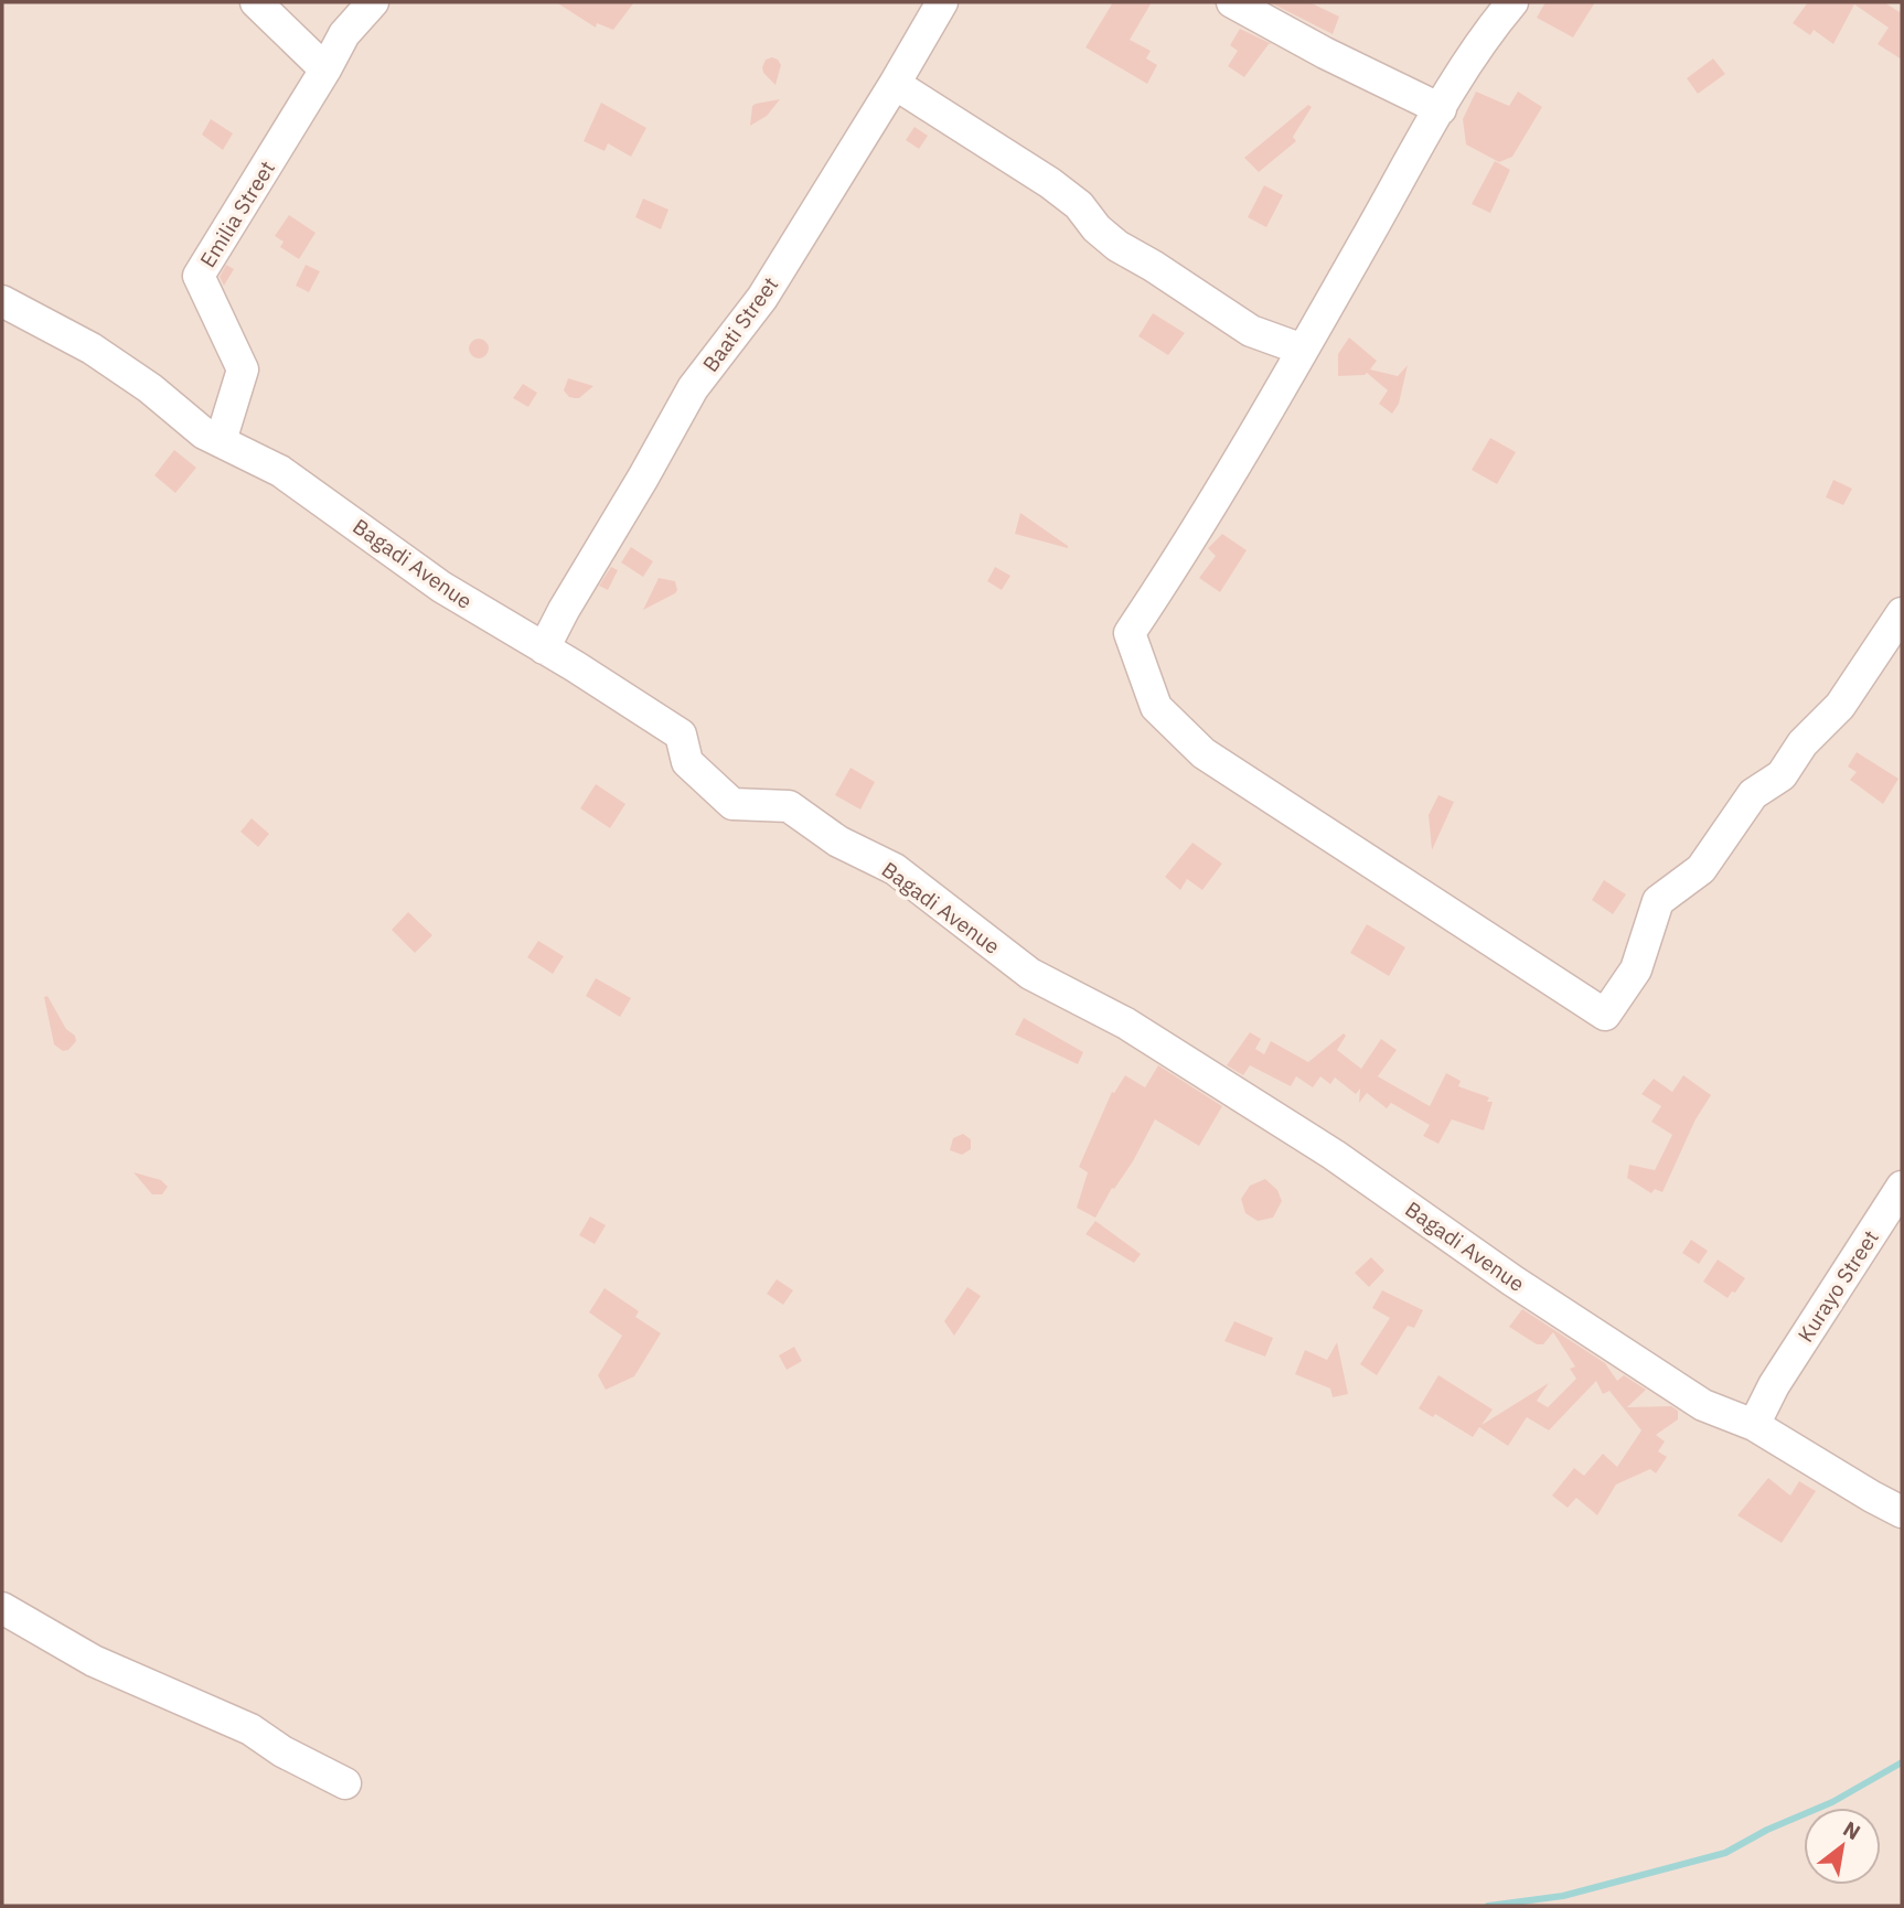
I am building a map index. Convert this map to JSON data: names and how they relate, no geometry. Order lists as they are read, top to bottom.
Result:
{
  "streets": {
    "street": [
      "Emilia Street",
      "Baati Street",
      "Bagadi Avenue",
      "Kurayo Street"
    ]
  },
  "crossings": [
    ["Emilia Street", "Bagadi Avenue"],
    ["Baati Street", "Bagadi Avenue"],
    ["Bagadi Avenue", "Kurayo Street"]
  ],
  "north": "top right"
}
